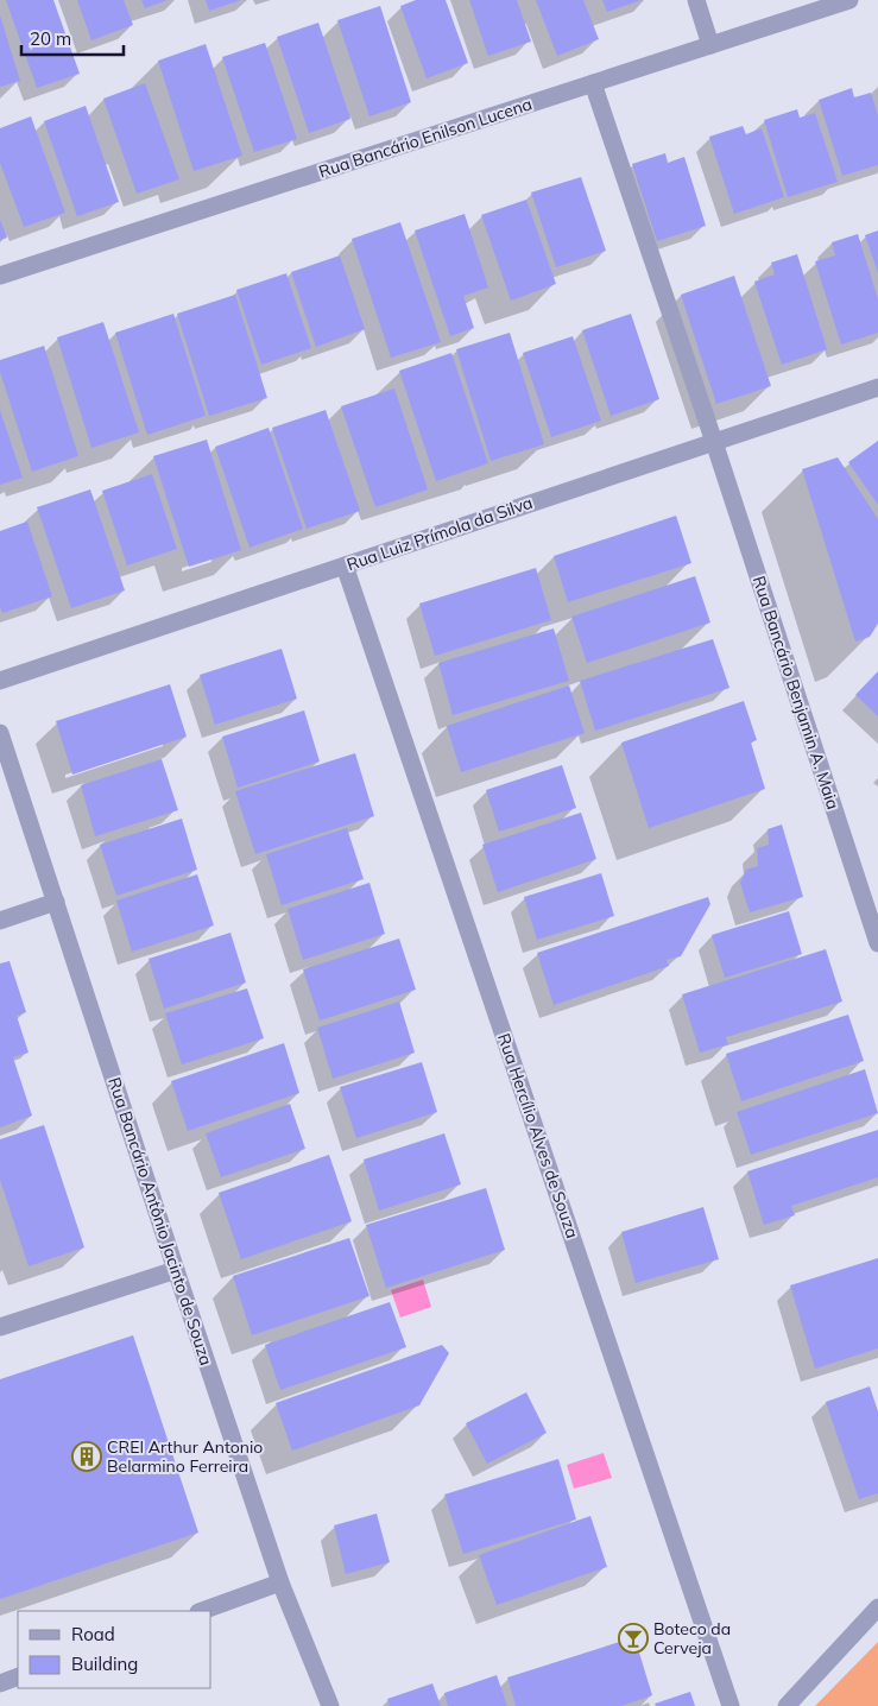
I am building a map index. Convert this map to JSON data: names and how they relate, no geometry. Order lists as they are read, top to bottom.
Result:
{
  "streets": {
    "street": [
      "Rua Bancário Enilson Lucena",
      "Rua Luiz Prímola da Silva",
      "Rua Bancário Benjamin A. Maia",
      "Rua Hercílio Alves de Souza",
      "Rua Bancário Antônio Jacinto de Souza"
    ]
  },
  "crossings": [
    ["Rua Bancário Enilson Lucena", "Rua Bancário Benjamin A. Maia"],
    ["Rua Luiz Prímola da Silva", "Rua Bancário Benjamin A. Maia"],
    ["Rua Luiz Prímola da Silva", "Rua Hercílio Alves de Souza"]
  ],
  "places": {
    "building": ["CREI Arthur Antonio Belarmino Ferreira"],
    "bar": ["Boteco da Cerveja"]
  },
  "legend": ["Road", "Building"],
  "scale_bar": "20 m"
}
